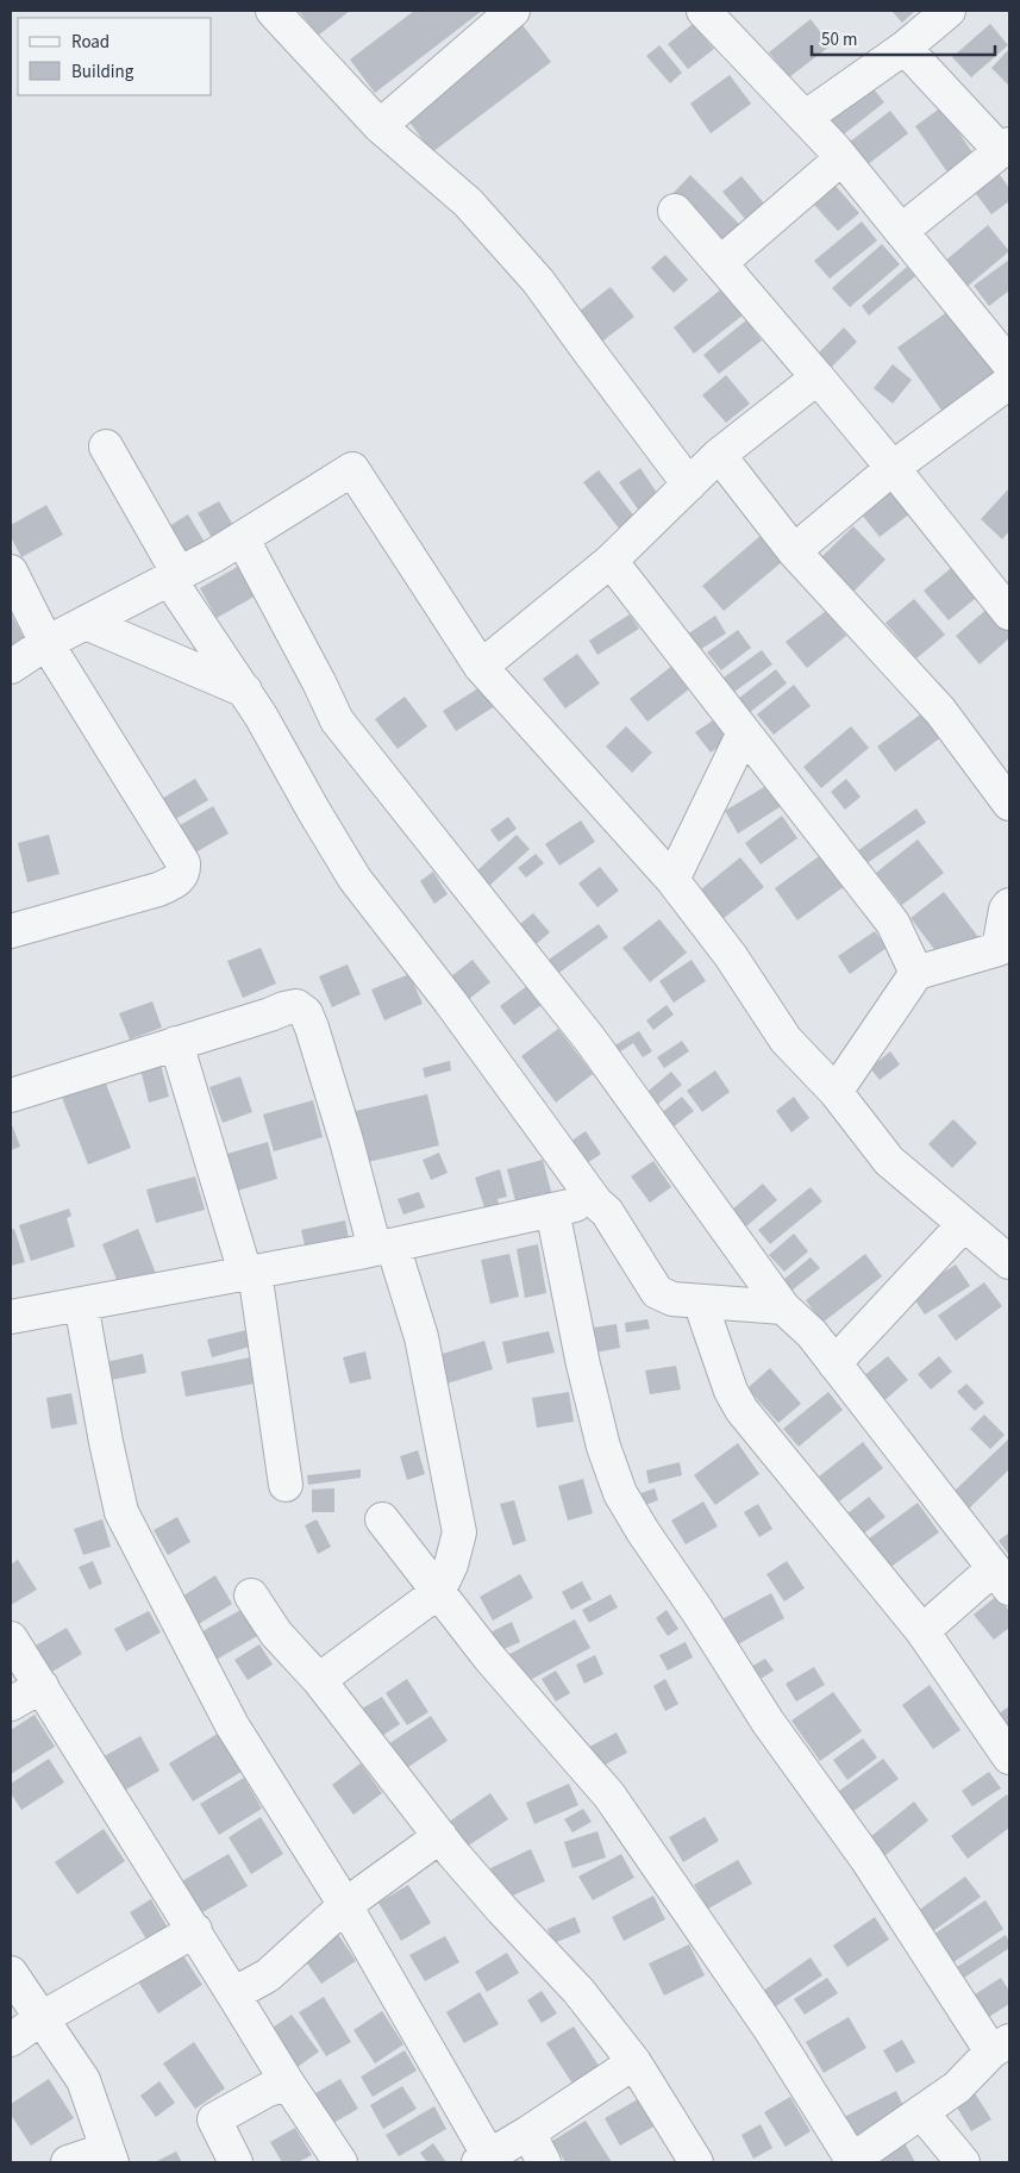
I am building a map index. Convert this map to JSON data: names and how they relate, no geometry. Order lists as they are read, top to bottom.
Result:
{
  "legend": ["Road", "Building"],
  "scale_bar": "50 m"
}
